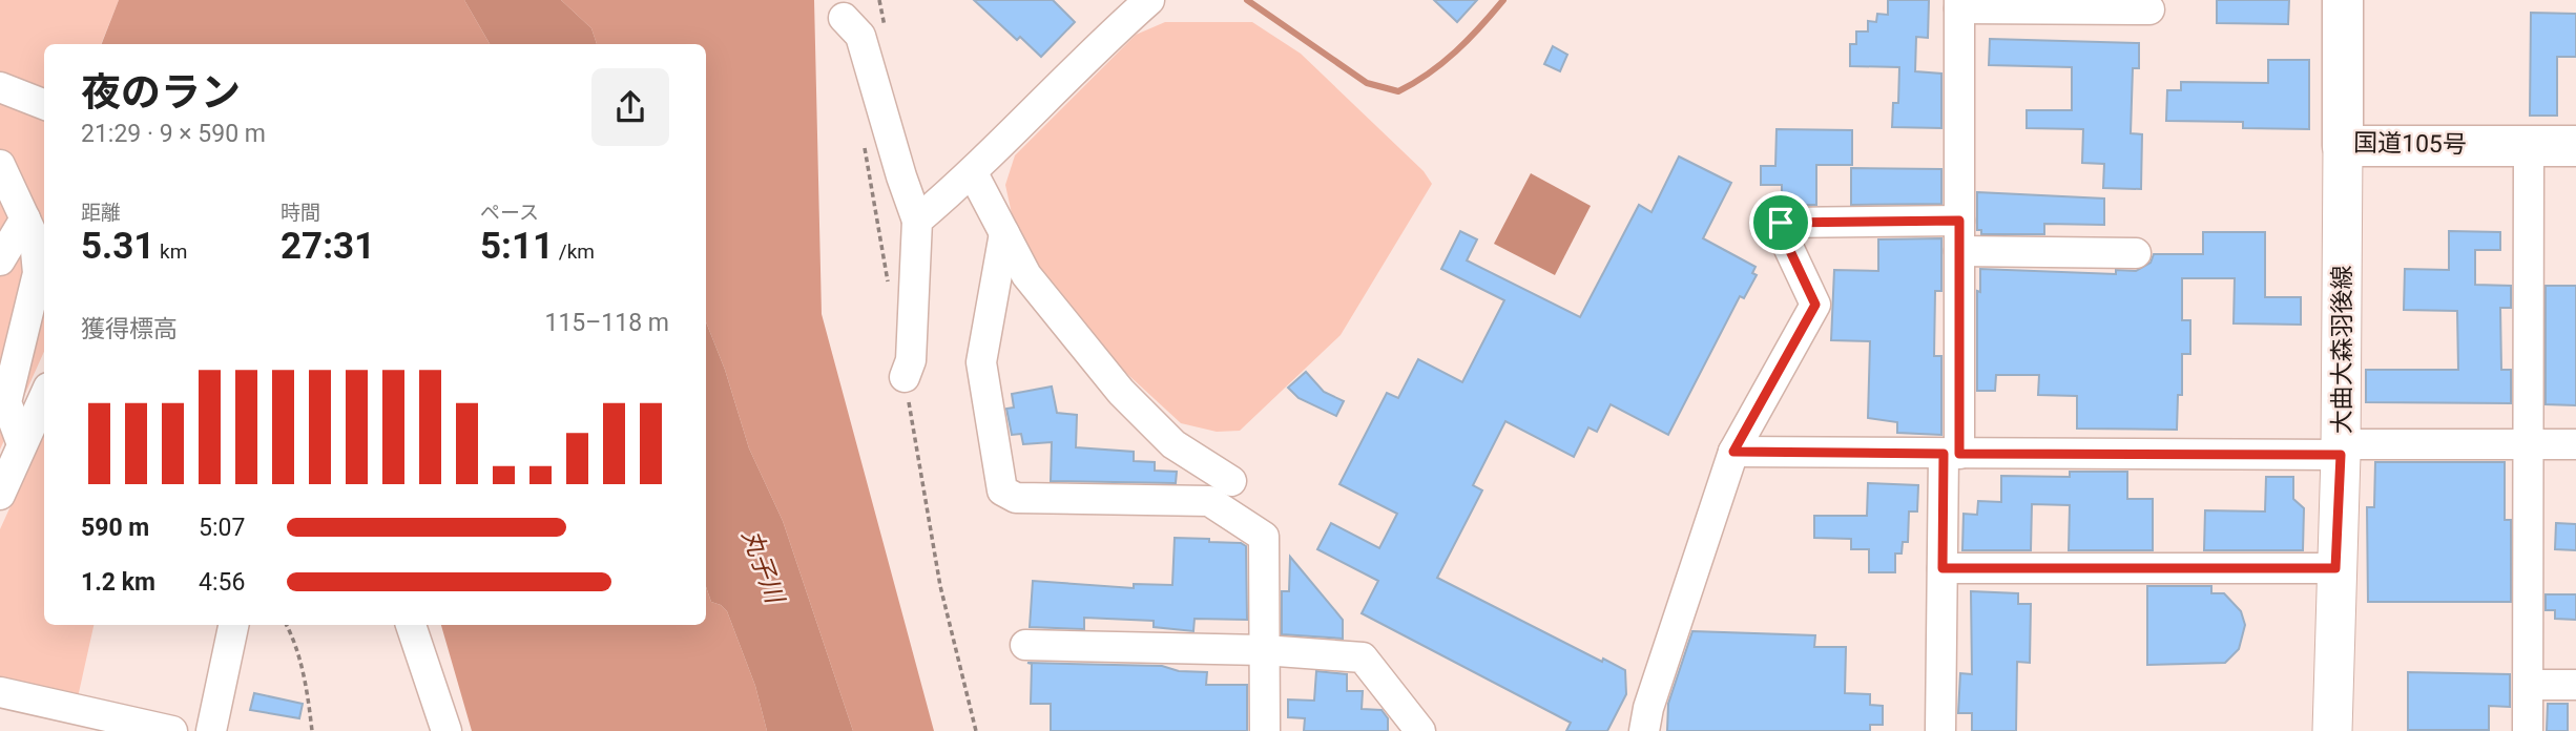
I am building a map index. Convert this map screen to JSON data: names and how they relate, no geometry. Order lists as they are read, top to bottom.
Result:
{
  "streets": {
    "highway": ["国道105号"],
    "main road": ["大曲大森羽後線"]
  },
  "crossings": [
    ["国道105号", "大曲大森羽後線"]
  ],
  "water": ["丸子川"],
  "page": {
    "heading": ["夜のラン", "21:29 · 9 × 590 m"],
    "stats": [
      ["距離", "5.31 km"],
      ["時間", "27:31"],
      ["ペース", "5:11 /km"]
    ],
    "chart": ["獲得標高", "115–118 m"],
    "list": [
      {
        "name": "590 m",
        "note": "5:07"
      },
      {
        "name": "1.2 km",
        "note": "4:56"
      }
    ]
  }
}
